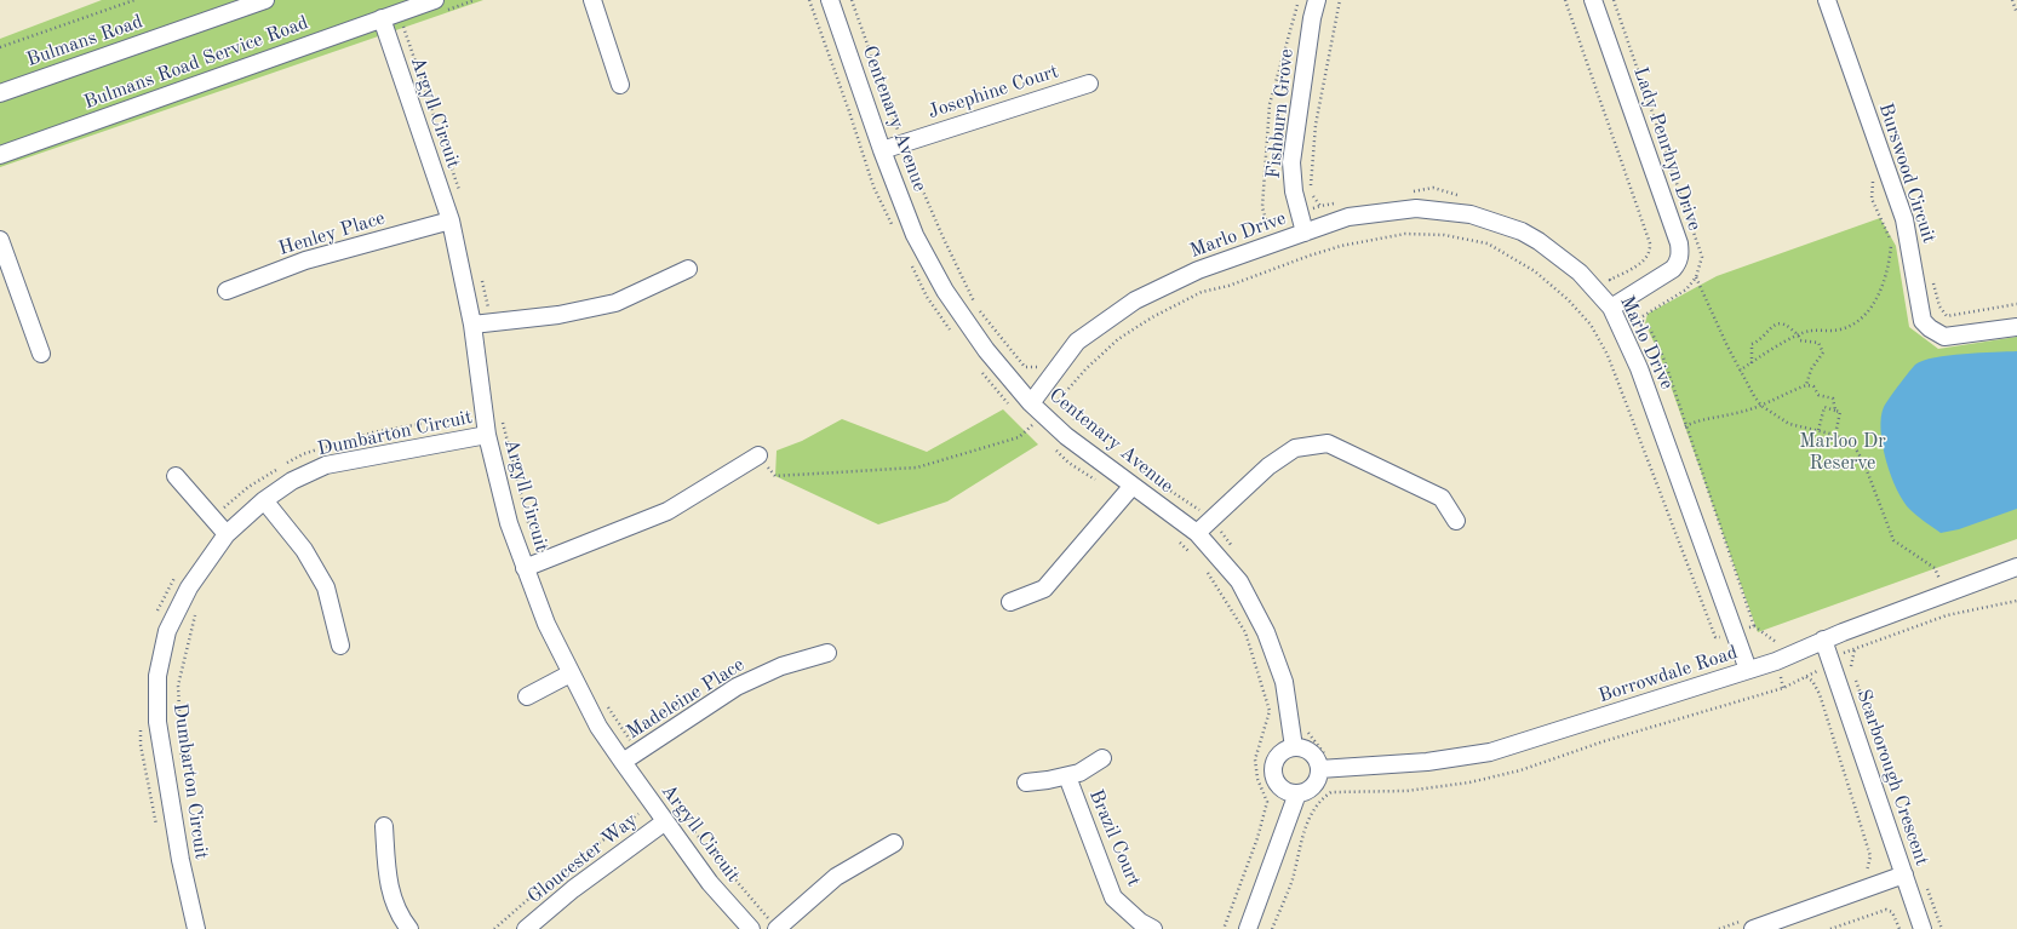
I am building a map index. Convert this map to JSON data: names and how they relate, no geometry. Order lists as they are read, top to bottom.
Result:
{
  "streets": {
    "street": [
      "Bulmans Road",
      "Bulmans Road Service Road",
      "Josephine Court",
      "Argyll Circuit",
      "Fishburn Grove",
      "Centenary Avenue",
      "Lady Penrhyn Drive",
      "Burswood Circuit",
      "Henley Place",
      "Marlo Drive",
      "Dumbarton Circuit",
      "Borrowdale Road",
      "Madeleine Place",
      "Scarborough Crescent",
      "Brazil Court",
      "Gloucester Way"
    ]
  },
  "crossings": [
    ["Bulmans Road Service Road", "Argyll Circuit"],
    ["Josephine Court", "Centenary Avenue"],
    ["Argyll Circuit", "Henley Place"],
    ["Argyll Circuit", "Dumbarton Circuit"],
    ["Argyll Circuit", "Madeleine Place"],
    ["Argyll Circuit", "Gloucester Way"],
    ["Fishburn Grove", "Marlo Drive"],
    ["Centenary Avenue", "Marlo Drive"],
    ["Centenary Avenue", "Borrowdale Road"],
    ["Lady Penrhyn Drive", "Marlo Drive"],
    ["Marlo Drive", "Borrowdale Road"],
    ["Borrowdale Road", "Scarborough Crescent"]
  ],
  "parks": ["Marloo Dr Reserve"]
}
